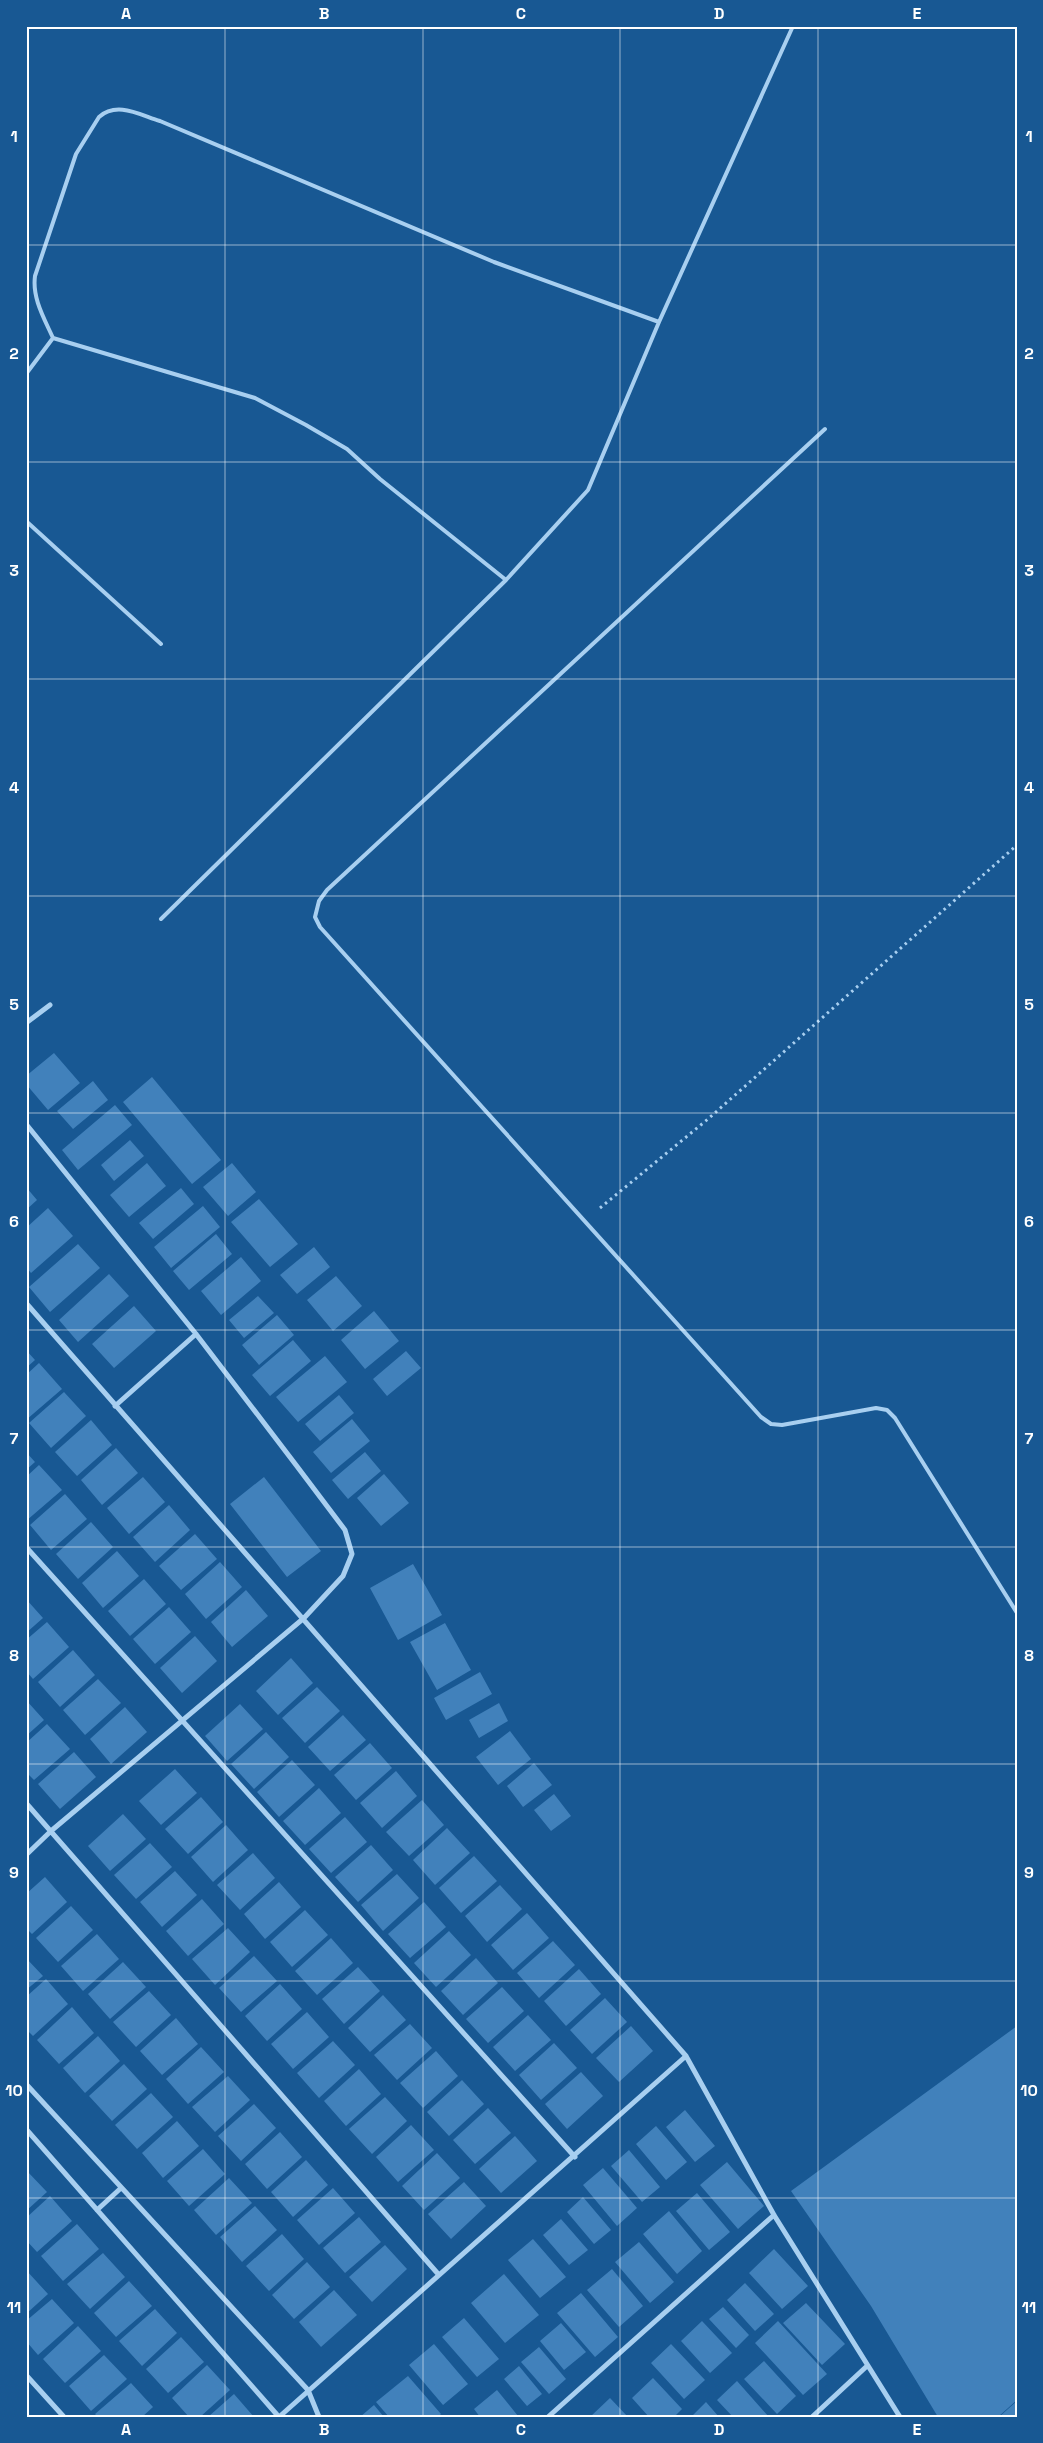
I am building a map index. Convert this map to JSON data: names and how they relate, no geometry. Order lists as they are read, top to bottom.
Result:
{
  "grid": {
    "columns": [
      "A",
      "B",
      "C",
      "D",
      "E"
    ],
    "rows": [
      "1",
      "2",
      "3",
      "4",
      "5",
      "6",
      "7",
      "8",
      "9",
      "10",
      "11"
    ]
  }
}
